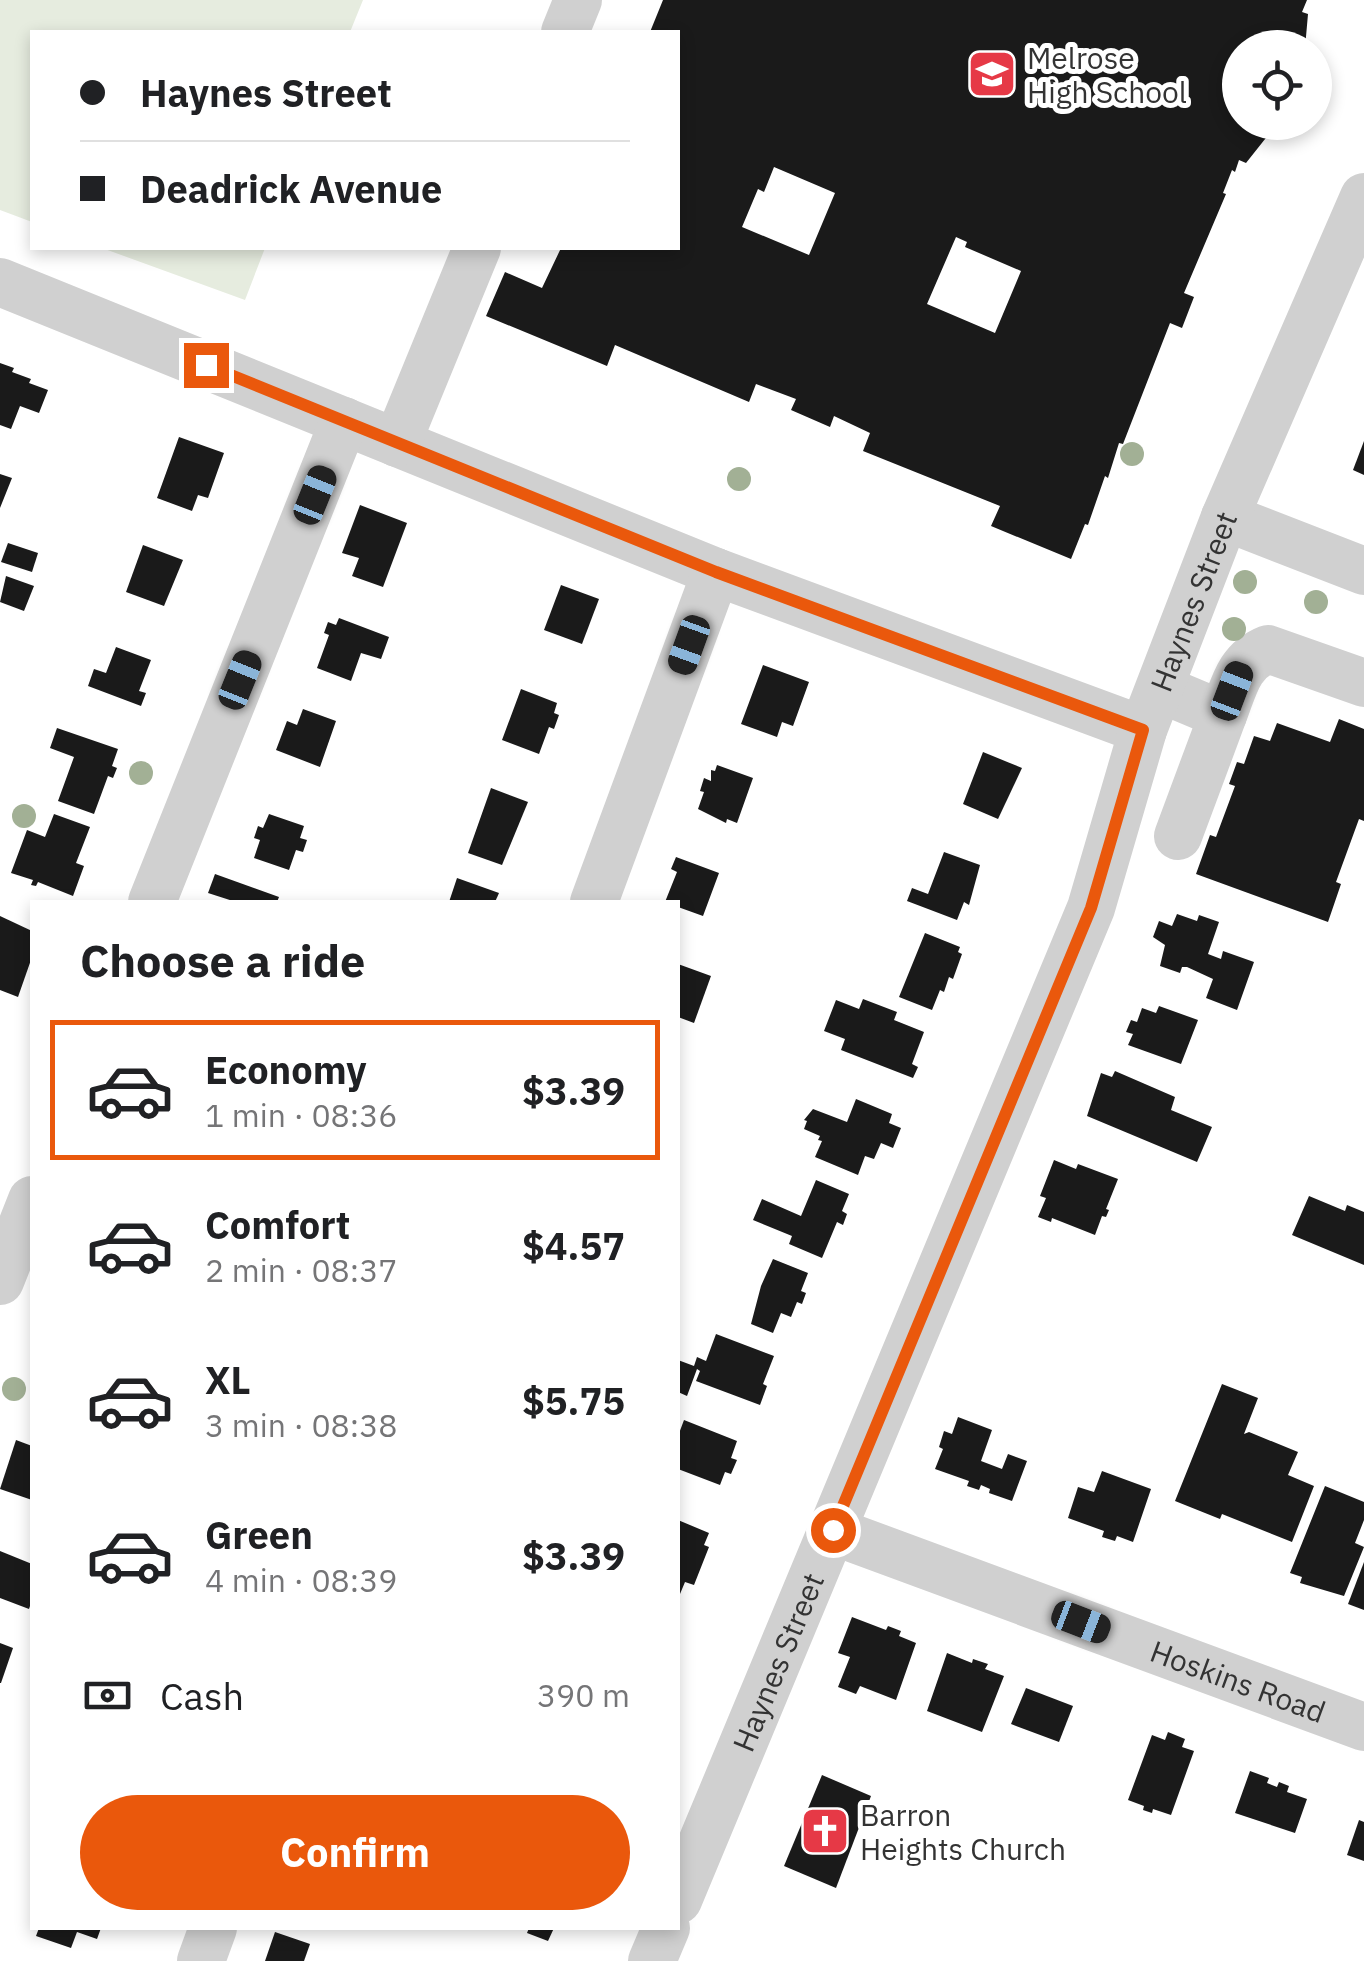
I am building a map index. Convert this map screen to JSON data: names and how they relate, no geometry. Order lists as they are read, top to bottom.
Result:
{
  "streets": {
    "street": ["Haynes Street", "Hoskins Road"]
  },
  "crossings": [
    ["Haynes Street", "Hoskins Road"]
  ],
  "places": {
    "school or university": ["Melrose High School"],
    "church": ["Barron Heights Church"]
  },
  "page": {
    "banner": ["Haynes Street", "Deadrick Avenue"],
    "heading": "Choose a ride",
    "list": [
      {
        "name": "Economy",
        "note": "1 min · 08:36",
        "value": "$3.39"
      },
      {
        "name": "Comfort",
        "note": "2 min · 08:37",
        "value": "$4.57"
      },
      {
        "name": "XL",
        "note": "3 min · 08:38",
        "value": "$5.75"
      },
      {
        "name": "Green",
        "note": "4 min · 08:39",
        "value": "$3.39"
      }
    ],
    "pay": ["Cash", "390 m"],
    "buttons": "Confirm"
  }
}
